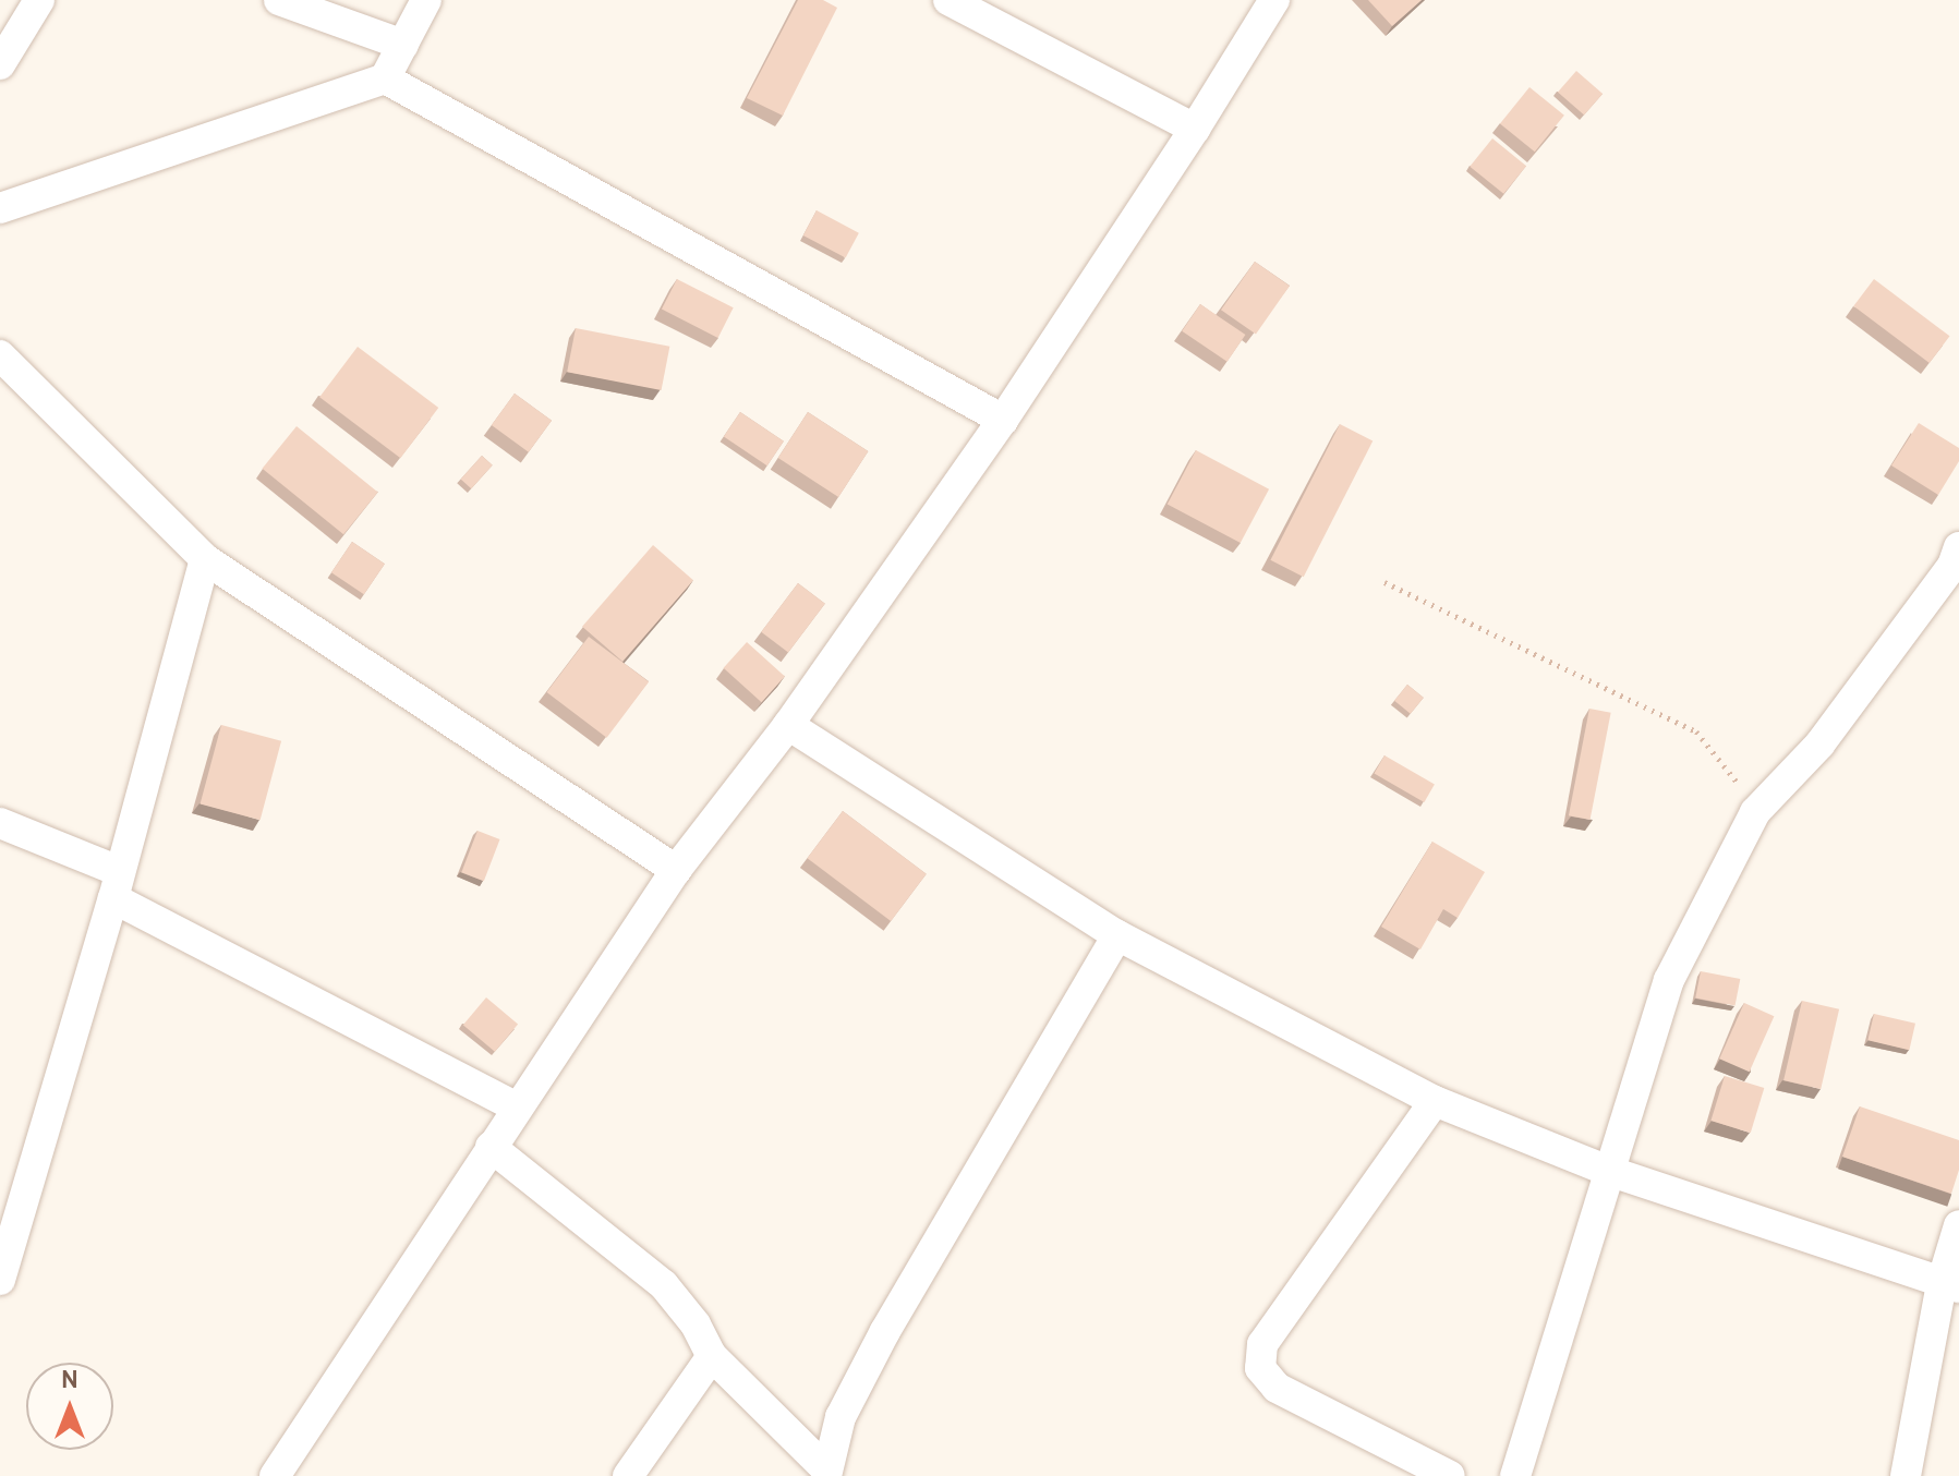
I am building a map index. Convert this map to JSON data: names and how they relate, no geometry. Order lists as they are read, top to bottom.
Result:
{
  "north": "top"
}
